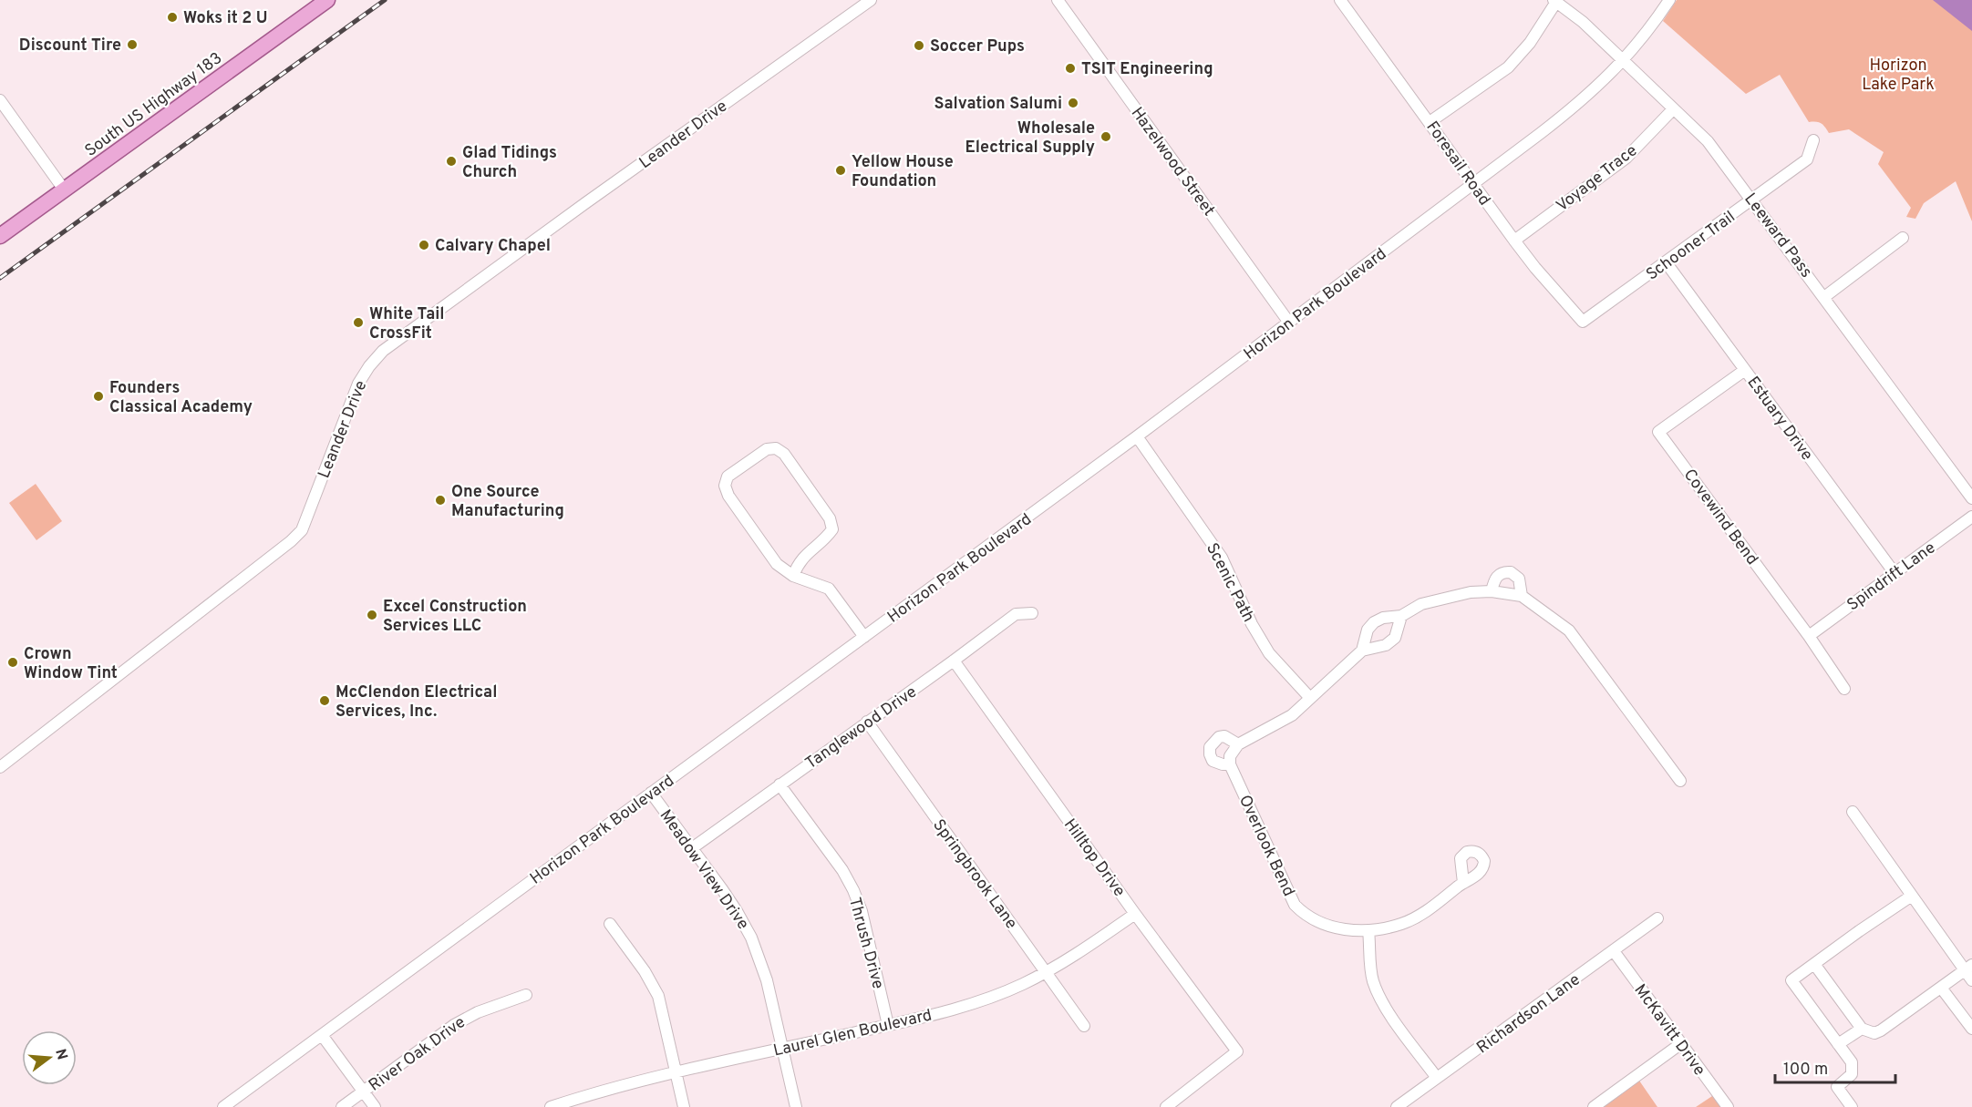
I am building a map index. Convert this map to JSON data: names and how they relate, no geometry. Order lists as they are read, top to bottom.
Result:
{
  "streets": {
    "main road": ["South US Highway 183"],
    "street": [
      "Leander Drive",
      "Hazelwood Street",
      "Foresail Road",
      "Voyage Trace",
      "Leeward Pass",
      "Schooner Trail",
      "Horizon Park Boulevard",
      "Estuary Drive",
      "Covewind Bend",
      "Spindrift Lane",
      "Scenic Path",
      "Tanglewood Drive",
      "Overlook Bend",
      "Hilltop Drive",
      "Meadow View Drive",
      "Springbrook Lane",
      "Thrush Drive",
      "Richardson Lane",
      "McKavitt Drive",
      "Laurel Glen Boulevard",
      "River Oak Drive"
    ]
  },
  "crossings": [
    ["Hazelwood Street", "Horizon Park Boulevard"],
    ["Foresail Road", "Voyage Trace"],
    ["Foresail Road", "Schooner Trail"],
    ["Foresail Road", "Horizon Park Boulevard"],
    ["Voyage Trace", "Leeward Pass"],
    ["Leeward Pass", "Schooner Trail"],
    ["Leeward Pass", "Horizon Park Boulevard"],
    ["Schooner Trail", "Estuary Drive"],
    ["Horizon Park Boulevard", "Scenic Path"],
    ["Horizon Park Boulevard", "Meadow View Drive"],
    ["Estuary Drive", "Covewind Bend"],
    ["Estuary Drive", "Spindrift Lane"],
    ["Covewind Bend", "Spindrift Lane"],
    ["Tanglewood Drive", "Hilltop Drive"],
    ["Tanglewood Drive", "Meadow View Drive"],
    ["Tanglewood Drive", "Springbrook Lane"],
    ["Tanglewood Drive", "Thrush Drive"],
    ["Hilltop Drive", "Laurel Glen Boulevard"],
    ["Meadow View Drive", "Laurel Glen Boulevard"],
    ["Springbrook Lane", "Laurel Glen Boulevard"],
    ["Thrush Drive", "Laurel Glen Boulevard"],
    ["Richardson Lane", "McKavitt Drive"]
  ],
  "parks": ["Horizon Lake Park"],
  "places": [
    "Woks it 2 U",
    "Discount Tire",
    "Soccer Pups",
    "TSIT Engineering",
    "Salvation Salumi",
    "Wholesale Electrical Supply",
    "Glad Tidings Church",
    "Yellow House Foundation",
    "Calvary Chapel",
    "White Tail CrossFit",
    "Founders Classical Academy",
    "One Source Manufacturing",
    "Excel Construction Services LLC",
    "Crown Window Tint",
    "McClendon Electrical Services, Inc."
  ],
  "scale_bar": "100 m",
  "north": "right"
}
